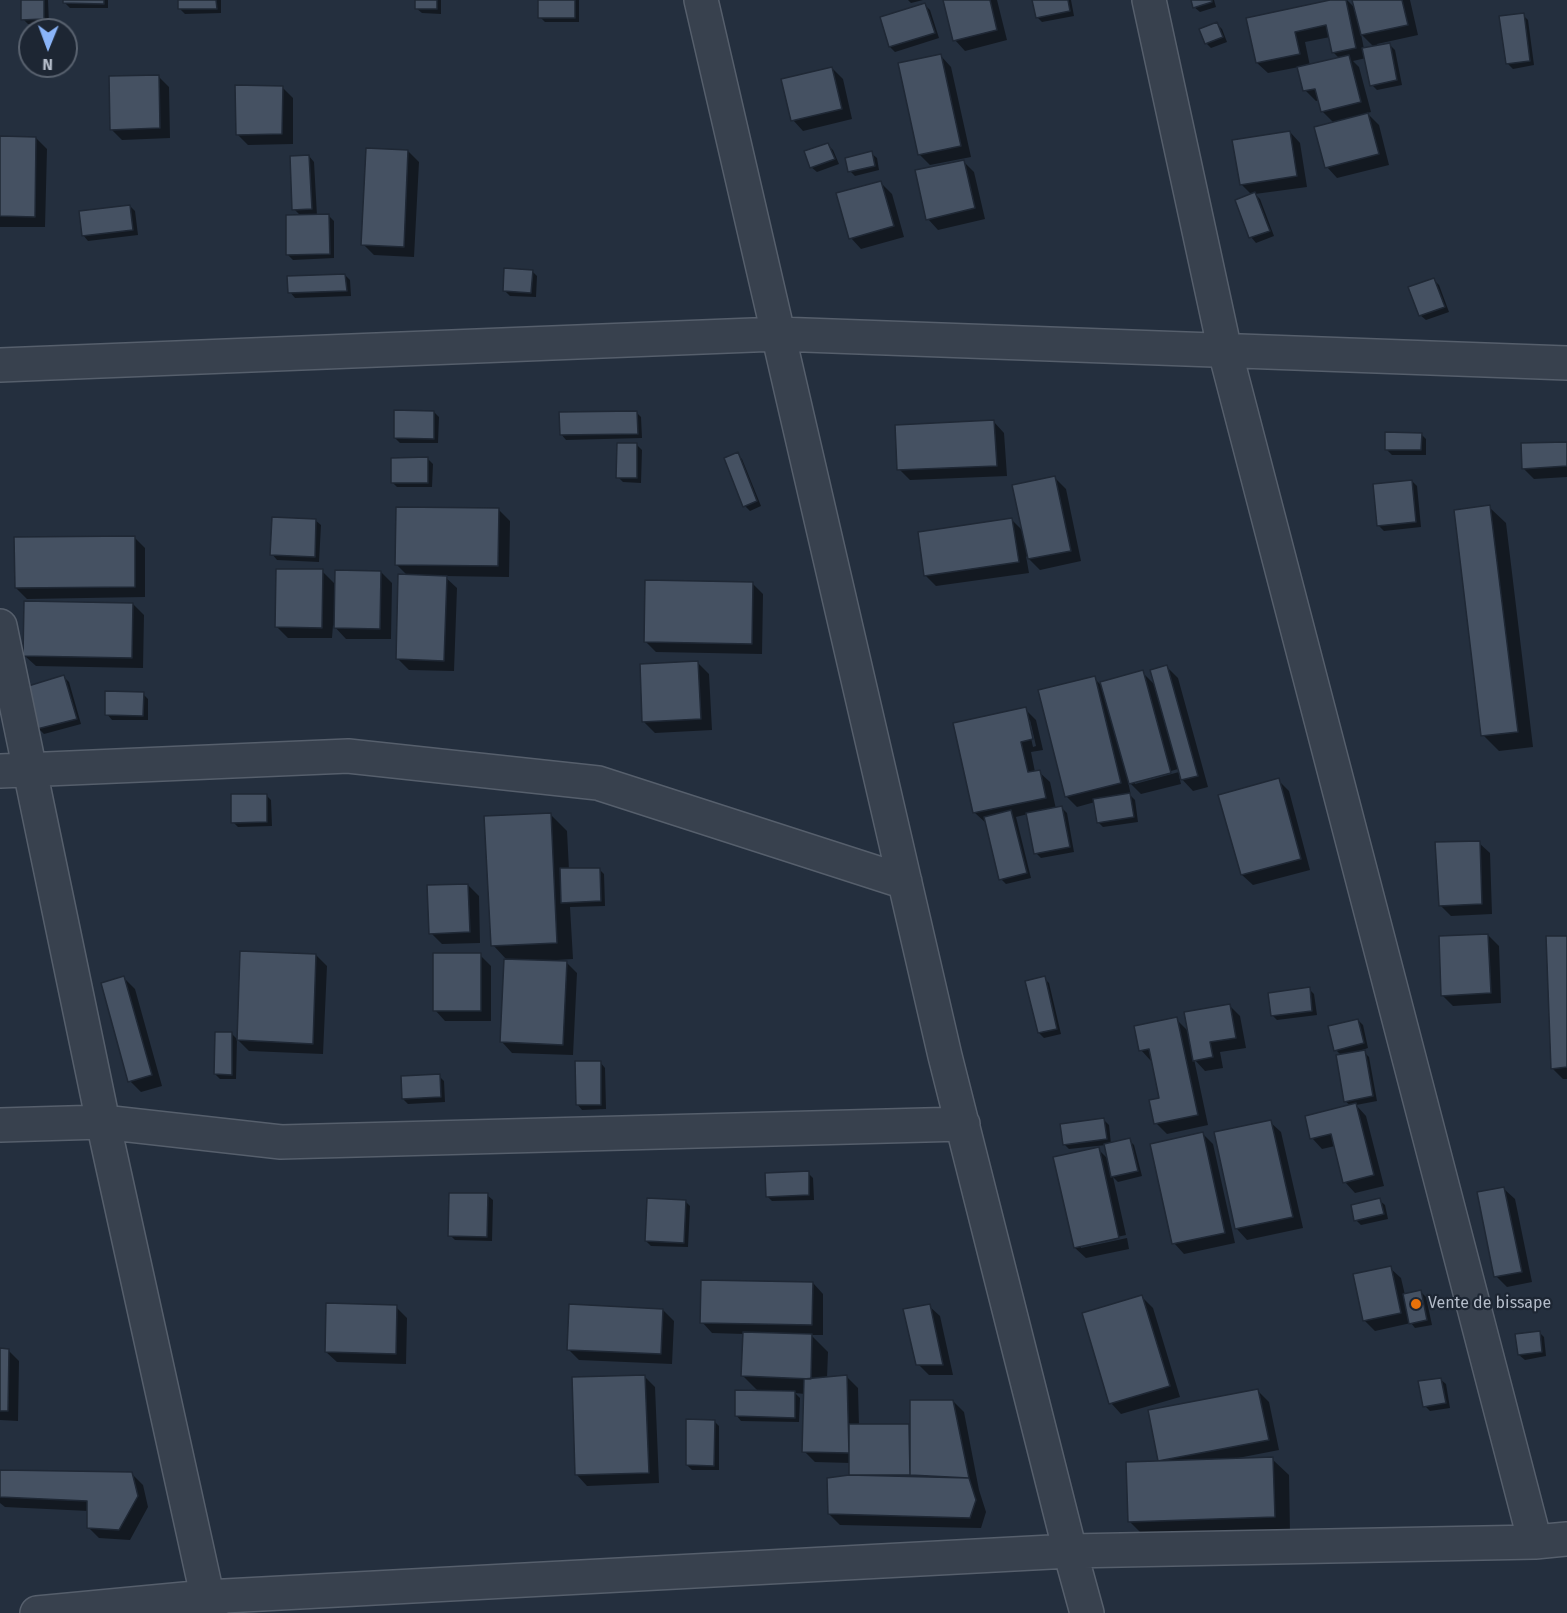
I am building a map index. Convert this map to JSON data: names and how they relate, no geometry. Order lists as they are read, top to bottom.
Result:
{
  "places": ["Vente de bissape"],
  "north": "bottom"
}
